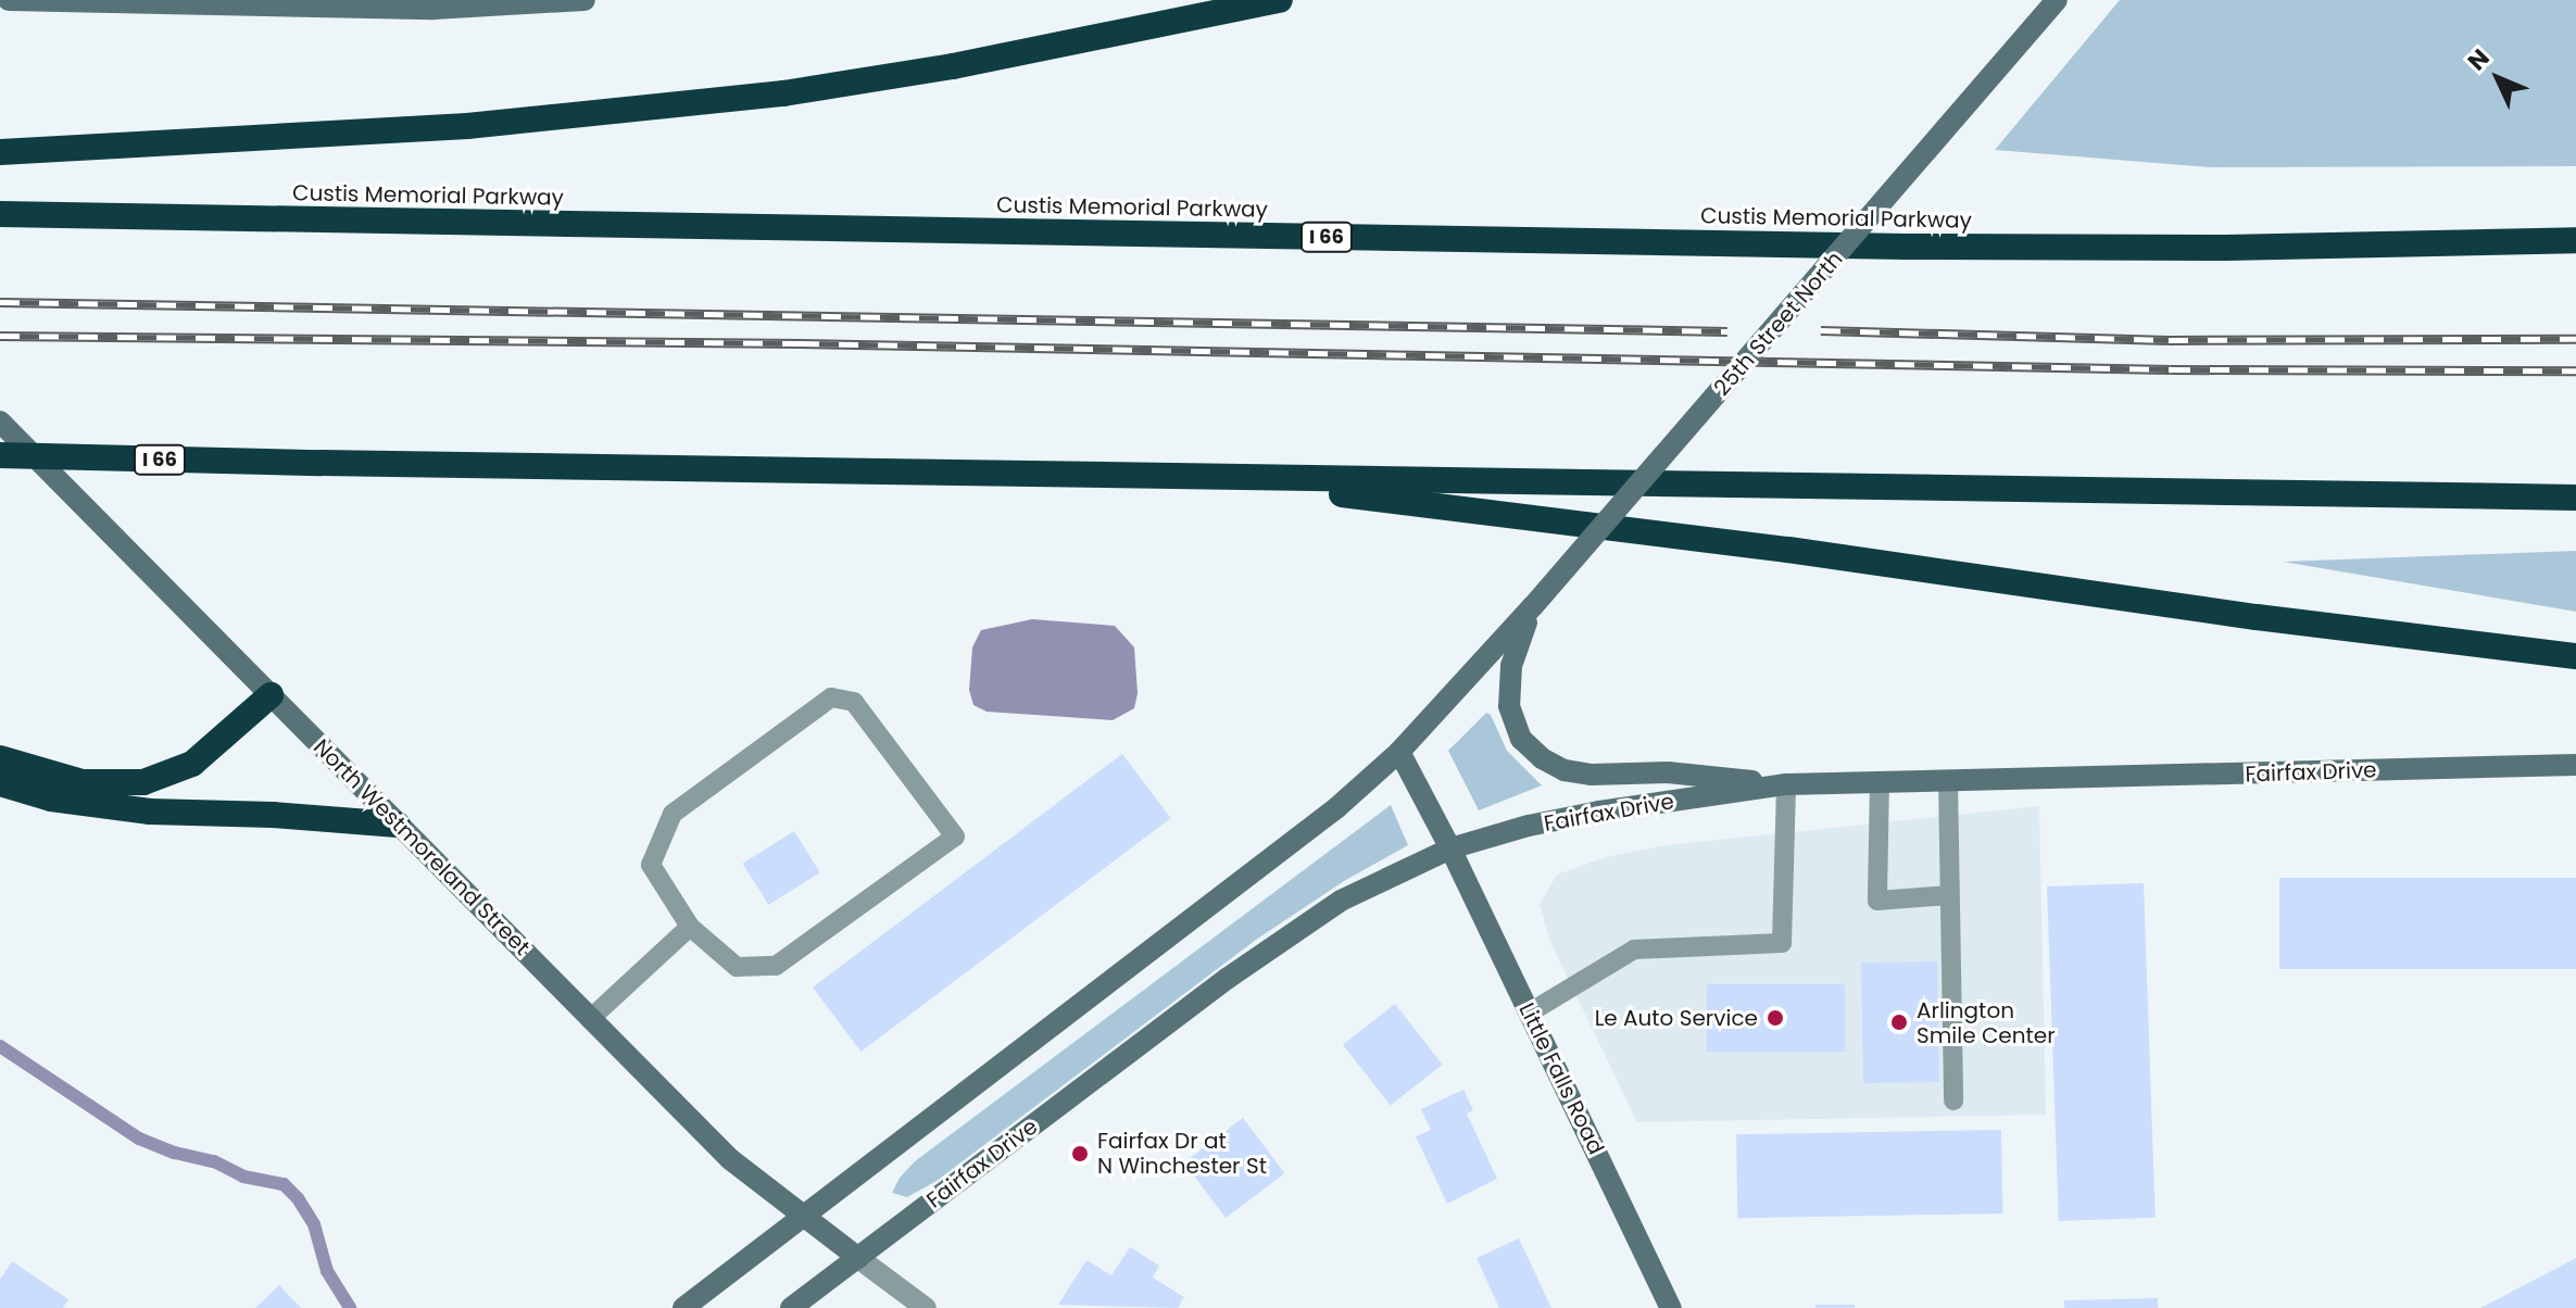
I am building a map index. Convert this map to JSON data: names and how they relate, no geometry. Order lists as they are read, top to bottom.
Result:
{
  "streets": {
    "highway": ["Custis Memorial Parkway", "I 66"],
    "main road": [
      "25th Street North",
      "Fairfax Drive",
      "North Westmoreland Street",
      "Little Falls Road"
    ]
  },
  "crossings": [
    ["Fairfax Drive", "North Westmoreland Street"],
    ["Fairfax Drive", "Little Falls Road"]
  ],
  "places": ["Le Auto Service", "Arlington Smile Center", "Fairfax Dr at N Winchester St"],
  "north": "top left"
}
